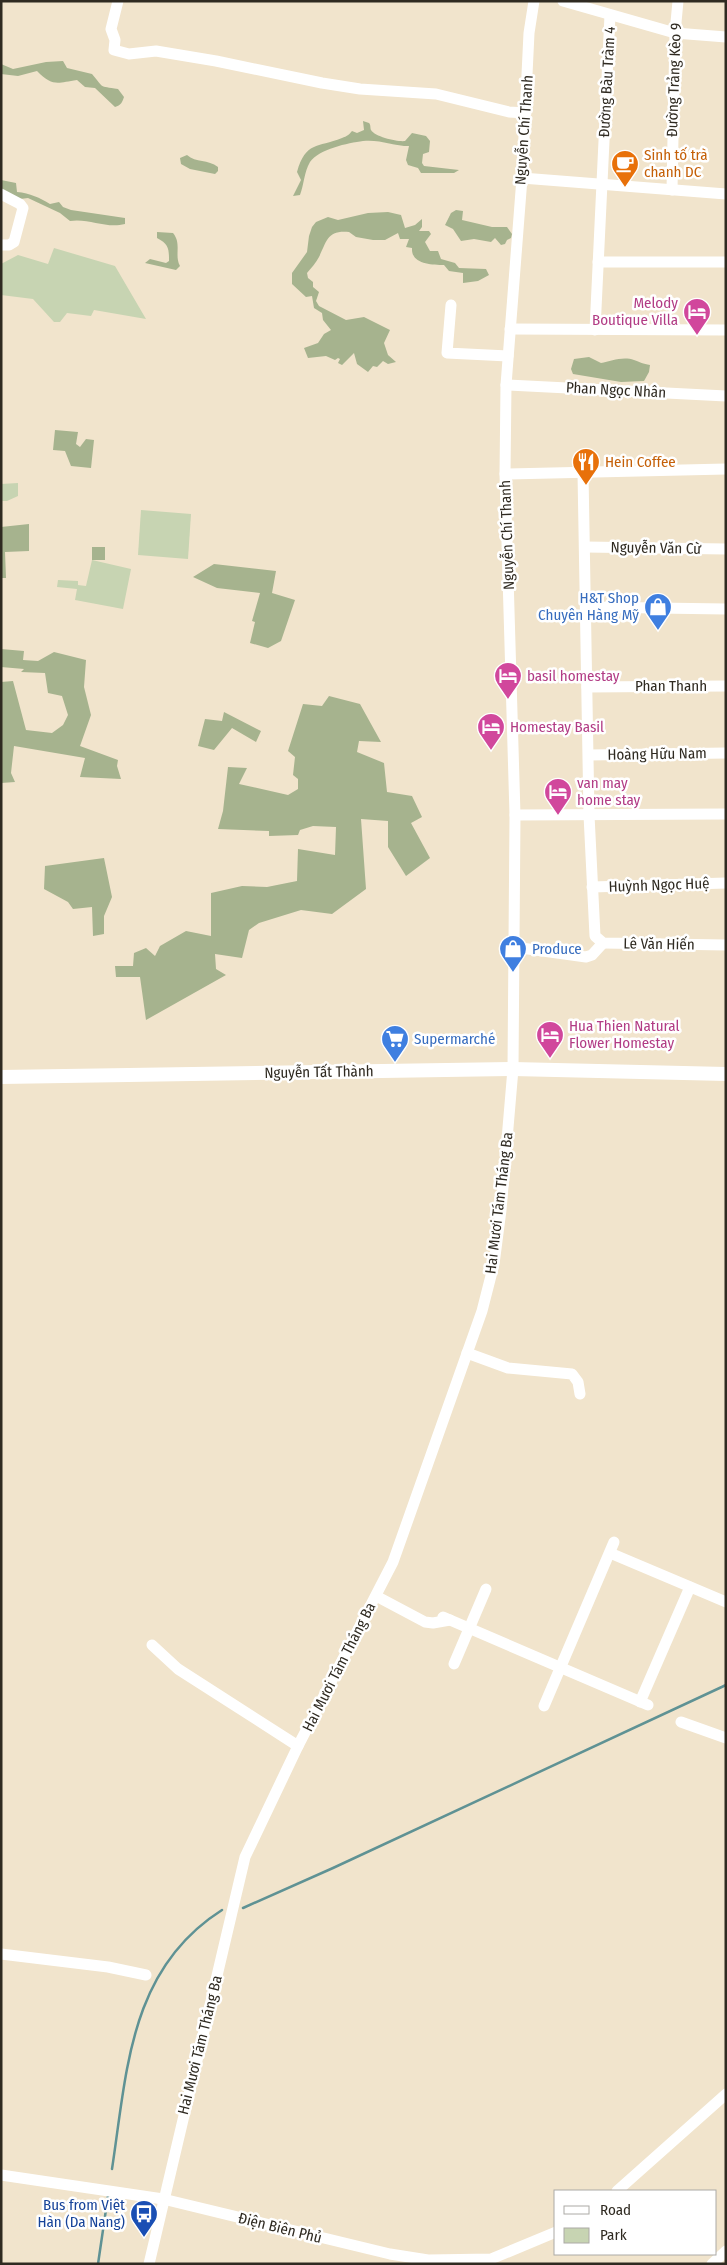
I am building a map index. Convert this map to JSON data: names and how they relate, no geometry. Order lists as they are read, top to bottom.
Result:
{
  "streets": {
    "main road": ["Nguyễn Tất Thành"],
    "street": [
      "Đường Trảng Kèo 9",
      "Đường Bàu Tràm 4",
      "Nguyễn Chí Thanh",
      "Phan Ngọc Nhân",
      "Nguyễn Văn Cừ",
      "Phan Thanh",
      "Hoàng Hữu Nam",
      "Huỳnh Ngọc Huệ",
      "Lê Văn Hiến",
      "Hai Mươi Tám Tháng Ba",
      "Điện Biên Phủ"
    ]
  },
  "crossings": [
    ["Nguyễn Chí Thanh", "Phan Ngọc Nhân"],
    ["Nguyễn Chí Thanh", "Nguyễn Tất Thành"],
    ["Nguyễn Chí Thanh", "Hai Mươi Tám Tháng Ba"],
    ["Nguyễn Tất Thành", "Hai Mươi Tám Tháng Ba"],
    ["Hai Mươi Tám Tháng Ba", "Điện Biên Phủ"]
  ],
  "places": {
    "cafe": ["Sinh tố trà chanh DC"],
    "hotel": [
      "Melody Boutique Villa",
      "basil homestay",
      "Homestay Basil",
      "van may home stay",
      "Hua Thien Natural Flower Homestay"
    ],
    "restaurant": ["Hein Coffee"],
    "shop": ["H&T Shop Chuyên Hàng Mỹ", "Produce"],
    "supermarket": ["Supermarché"],
    "bus stop": ["Bus from Việt Hàn (Da Nang)"]
  },
  "legend": ["Road", "Park"]
}
